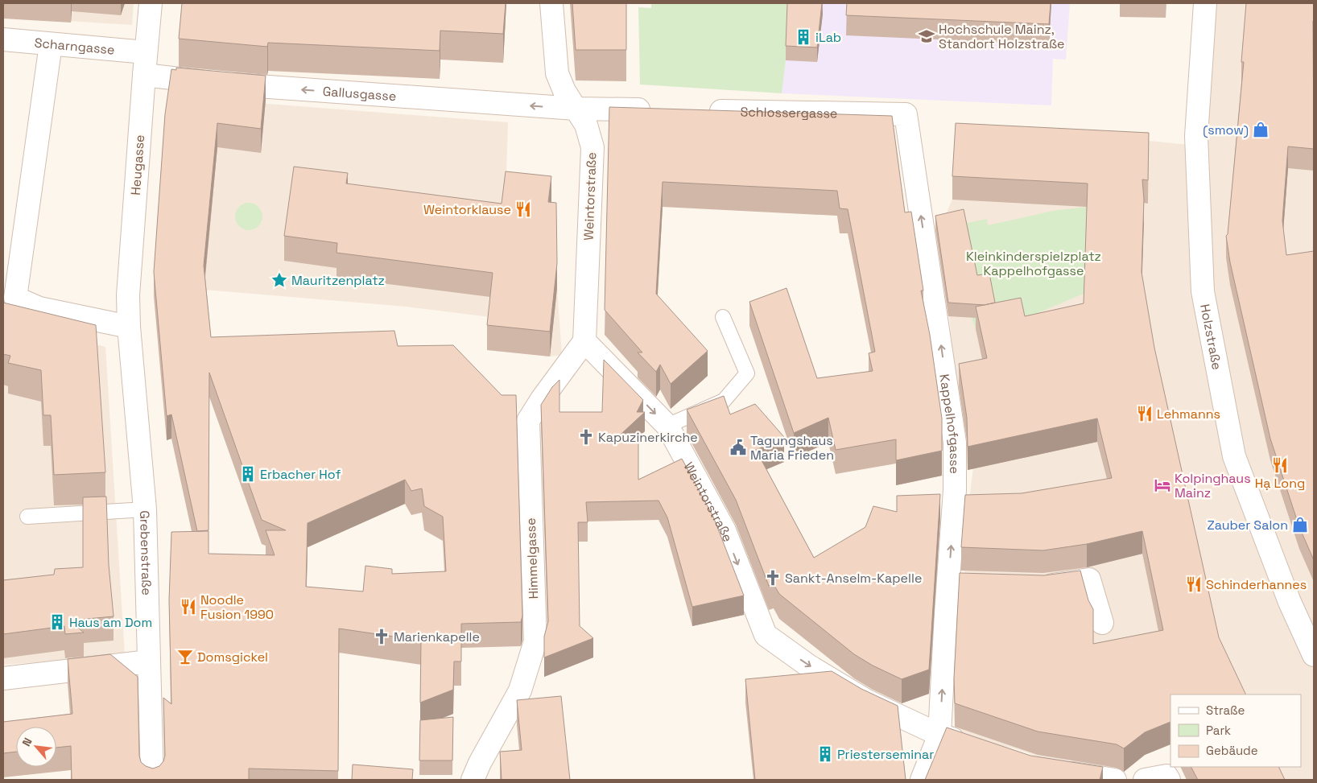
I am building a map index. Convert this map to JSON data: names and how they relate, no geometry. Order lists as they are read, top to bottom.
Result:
{
  "streets": {
    "street": [
      "Scharngasse",
      "Gallusgasse",
      "Schlossergasse",
      "Heugasse",
      "Weintorstraße",
      "Holzstraße",
      "Kappelhofgasse",
      "Grebenstraße",
      "Himmelgasse"
    ]
  },
  "crossings": [
    ["Scharngasse", "Heugasse"],
    ["Gallusgasse", "Heugasse"],
    ["Gallusgasse", "Weintorstraße"],
    ["Schlossergasse", "Kappelhofgasse"],
    ["Heugasse", "Grebenstraße"],
    ["Weintorstraße", "Kappelhofgasse"],
    ["Weintorstraße", "Himmelgasse"]
  ],
  "one_way": ["Gallusgasse", "Weintorstraße", "Kappelhofgasse"],
  "parks": ["Kleinkinderspielzplatz Kappelhofgasse"],
  "places": {
    "school or university": ["Hochschule Mainz, Standort Holzstraße"],
    "building": [
      "iLab",
      "Erbacher Hof",
      "Haus am Dom",
      "Priesterseminar"
    ],
    "shop": ["(smow)", "Zauber Salon"],
    "restaurant": [
      "Weintorklause",
      "Lehmanns",
      "Hạ Long",
      "Schinderhannes",
      "Noodle Fusion 1990"
    ],
    "place": ["Mauritzenplatz"],
    "church": ["Kapuzinerkirche", "Sankt-Anselm-Kapelle", "Marienkapelle"],
    "public building": ["Tagungshaus Maria Frieden"],
    "hotel": ["Kolpinghaus Mainz"],
    "bar": ["Domsgickel"]
  },
  "legend": ["Straße", "Park", "Gebäude"],
  "north": "top left"
}
